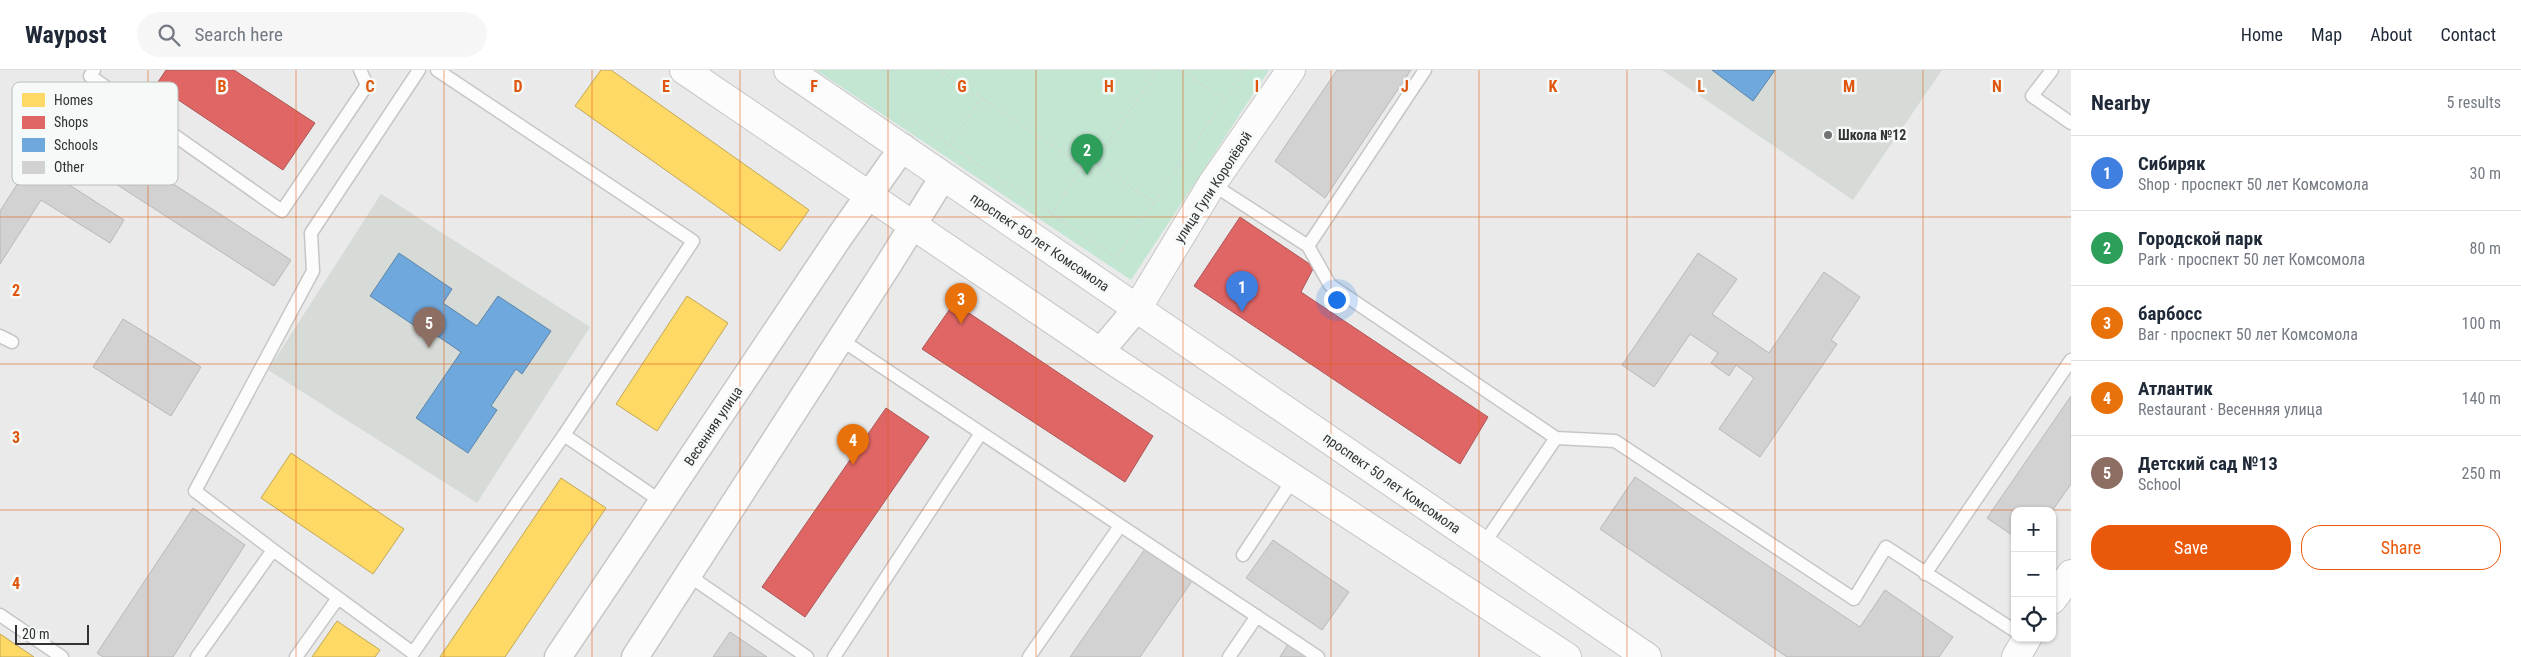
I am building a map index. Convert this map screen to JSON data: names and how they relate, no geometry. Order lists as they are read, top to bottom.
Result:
{
  "streets": {
    "main road": ["улица Гули Королёвой", "проспект 50 лет Комсомола"],
    "street": ["Весенняя улица"]
  },
  "crossings": [
    ["улица Гули Королёвой", "проспект 50 лет Комсомола"]
  ],
  "places": ["Школа №12"],
  "legend": [
    "Homes",
    "Shops",
    "Schools",
    "Other"
  ],
  "scale_bar": "20 m",
  "page": {
    "header": "Waypost",
    "search": "Search here",
    "nav": [
      "Home",
      "Map",
      "About",
      "Contact"
    ],
    "heading": ["Nearby", "5 results"],
    "pins": [
      "2",
      "1",
      "3",
      "5",
      "4"
    ],
    "list": [
      {
        "mark": "1",
        "name": "Сибиряк",
        "note": "Shop · проспект 50 лет Комсомола",
        "value": "30 m"
      },
      {
        "mark": "2",
        "name": "Городской парк",
        "note": "Park · проспект 50 лет Комсомола",
        "value": "80 m"
      },
      {
        "mark": "3",
        "name": "барбосс",
        "note": "Bar · проспект 50 лет Комсомола",
        "value": "100 m"
      },
      {
        "mark": "4",
        "name": "Атлантик",
        "note": "Restaurant · Весенняя улица",
        "value": "140 m"
      },
      {
        "mark": "5",
        "name": "Детский сад №13",
        "note": "School",
        "value": "250 m"
      }
    ],
    "map_buttons": ["+", "−"],
    "buttons": ["Save", "Share"],
    "scale": "20 m"
  },
  "grid": {
    "columns": [
      "B",
      "C",
      "D",
      "E",
      "F",
      "G",
      "H",
      "I",
      "J",
      "K",
      "L",
      "M",
      "N"
    ],
    "rows": ["2", "3", "4"]
  }
}
